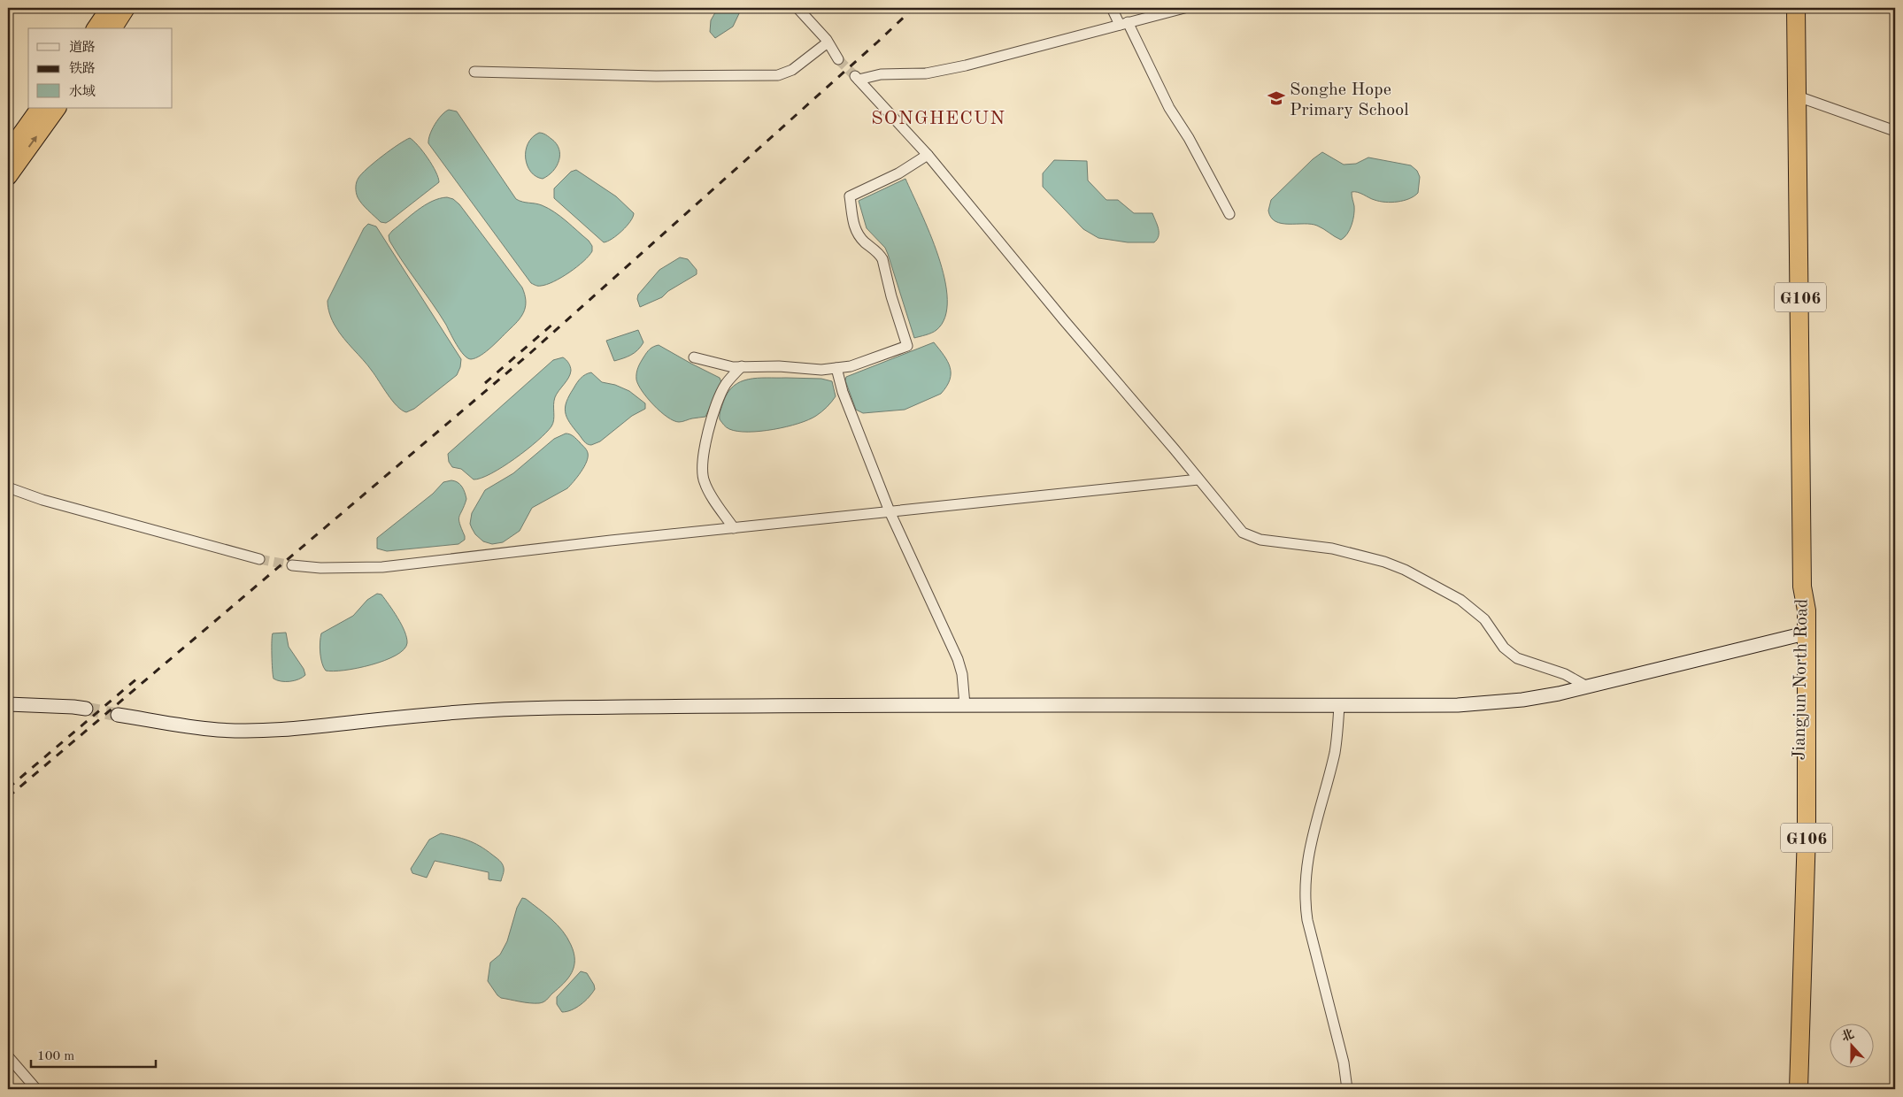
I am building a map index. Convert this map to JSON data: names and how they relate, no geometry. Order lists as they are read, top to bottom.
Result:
{
  "streets": {
    "highway": ["G106", "Jiangjun North Road"]
  },
  "crossings": [
    ["G106", "Jiangjun North Road"]
  ],
  "districts": ["SONGHECUN"],
  "places": {
    "school or university": ["Songhe Hope Primary School"]
  },
  "legend": ["道路", "铁路", "水域"],
  "scale_bar": "100 m",
  "north": "top"
}
